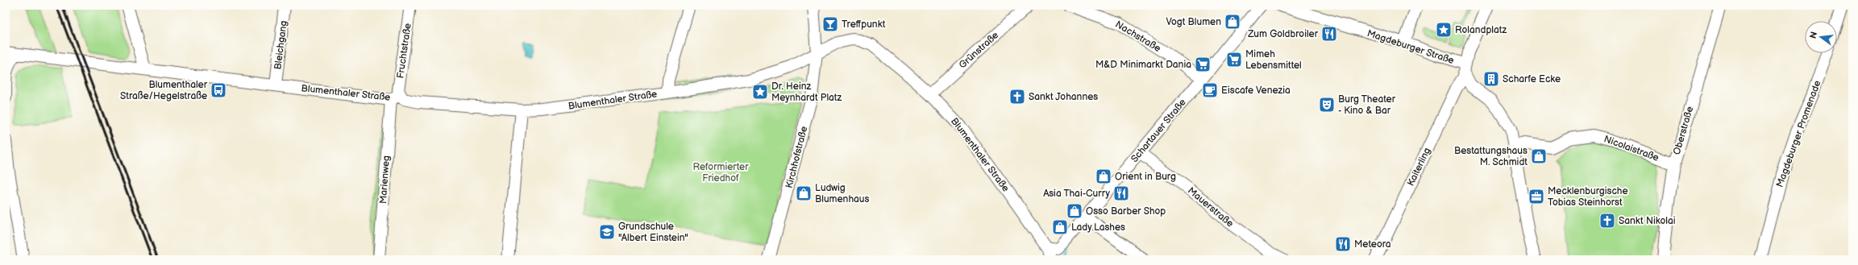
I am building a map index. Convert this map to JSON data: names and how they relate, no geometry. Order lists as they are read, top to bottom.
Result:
{
  "streets": {
    "street": [
      "Nachstraße",
      "Bleichgang",
      "Magdeburger Straße",
      "Grünstraße",
      "Fruchtstraße",
      "Blumenthaler Straße",
      "Schartauer Straße",
      "Oberstraße",
      "Magdeburger Promenade",
      "Nicolaistraße",
      "Kirchhofstraße",
      "Kaiterling",
      "Marienweg",
      "Mauerstraße"
    ]
  },
  "crossings": [
    ["Nachstraße", "Schartauer Straße"],
    ["Bleichgang", "Blumenthaler Straße"],
    ["Magdeburger Straße", "Kaiterling"],
    ["Grünstraße", "Blumenthaler Straße"],
    ["Fruchtstraße", "Blumenthaler Straße"],
    ["Fruchtstraße", "Marienweg"],
    ["Blumenthaler Straße", "Schartauer Straße"],
    ["Blumenthaler Straße", "Kirchhofstraße"],
    ["Blumenthaler Straße", "Marienweg"],
    ["Schartauer Straße", "Mauerstraße"],
    ["Oberstraße", "Nicolaistraße"]
  ],
  "parks": ["Reformierter Friedhof"],
  "places": {
    "shop": [
      "Vogt Blumen",
      "Bestattungshaus M. Schmidt",
      "Orient in Burg",
      "Ludwig Blumenhaus",
      "Osso Barber Shop",
      "Lady Lashes"
    ],
    "bar": ["Treffpunkt"],
    "place": ["Rolandplatz", "Dr. Heinz Meynhardt Platz"],
    "restaurant": ["Zum Goldbroiler", "Asia Thai-Curry", "Meteora"],
    "supermarket": ["Mimeh Lebensmittel", "M&D Minimarkt Dania"],
    "building": ["Scharfe Ecke"],
    "bus stop": ["Blumenthaler Straße/Hegelstraße"],
    "cafe": ["Eiscafe Venezia"],
    "church": ["Sankt Johannes", "Sankt Nikolai"],
    "theatre": ["Burg Theater - Kino & Bar"],
    "office": ["Mecklenburgische Tobias Steinhorst"],
    "school or university": ["Grundschule \"Albert Einstein\""]
  },
  "north": "left"
}
